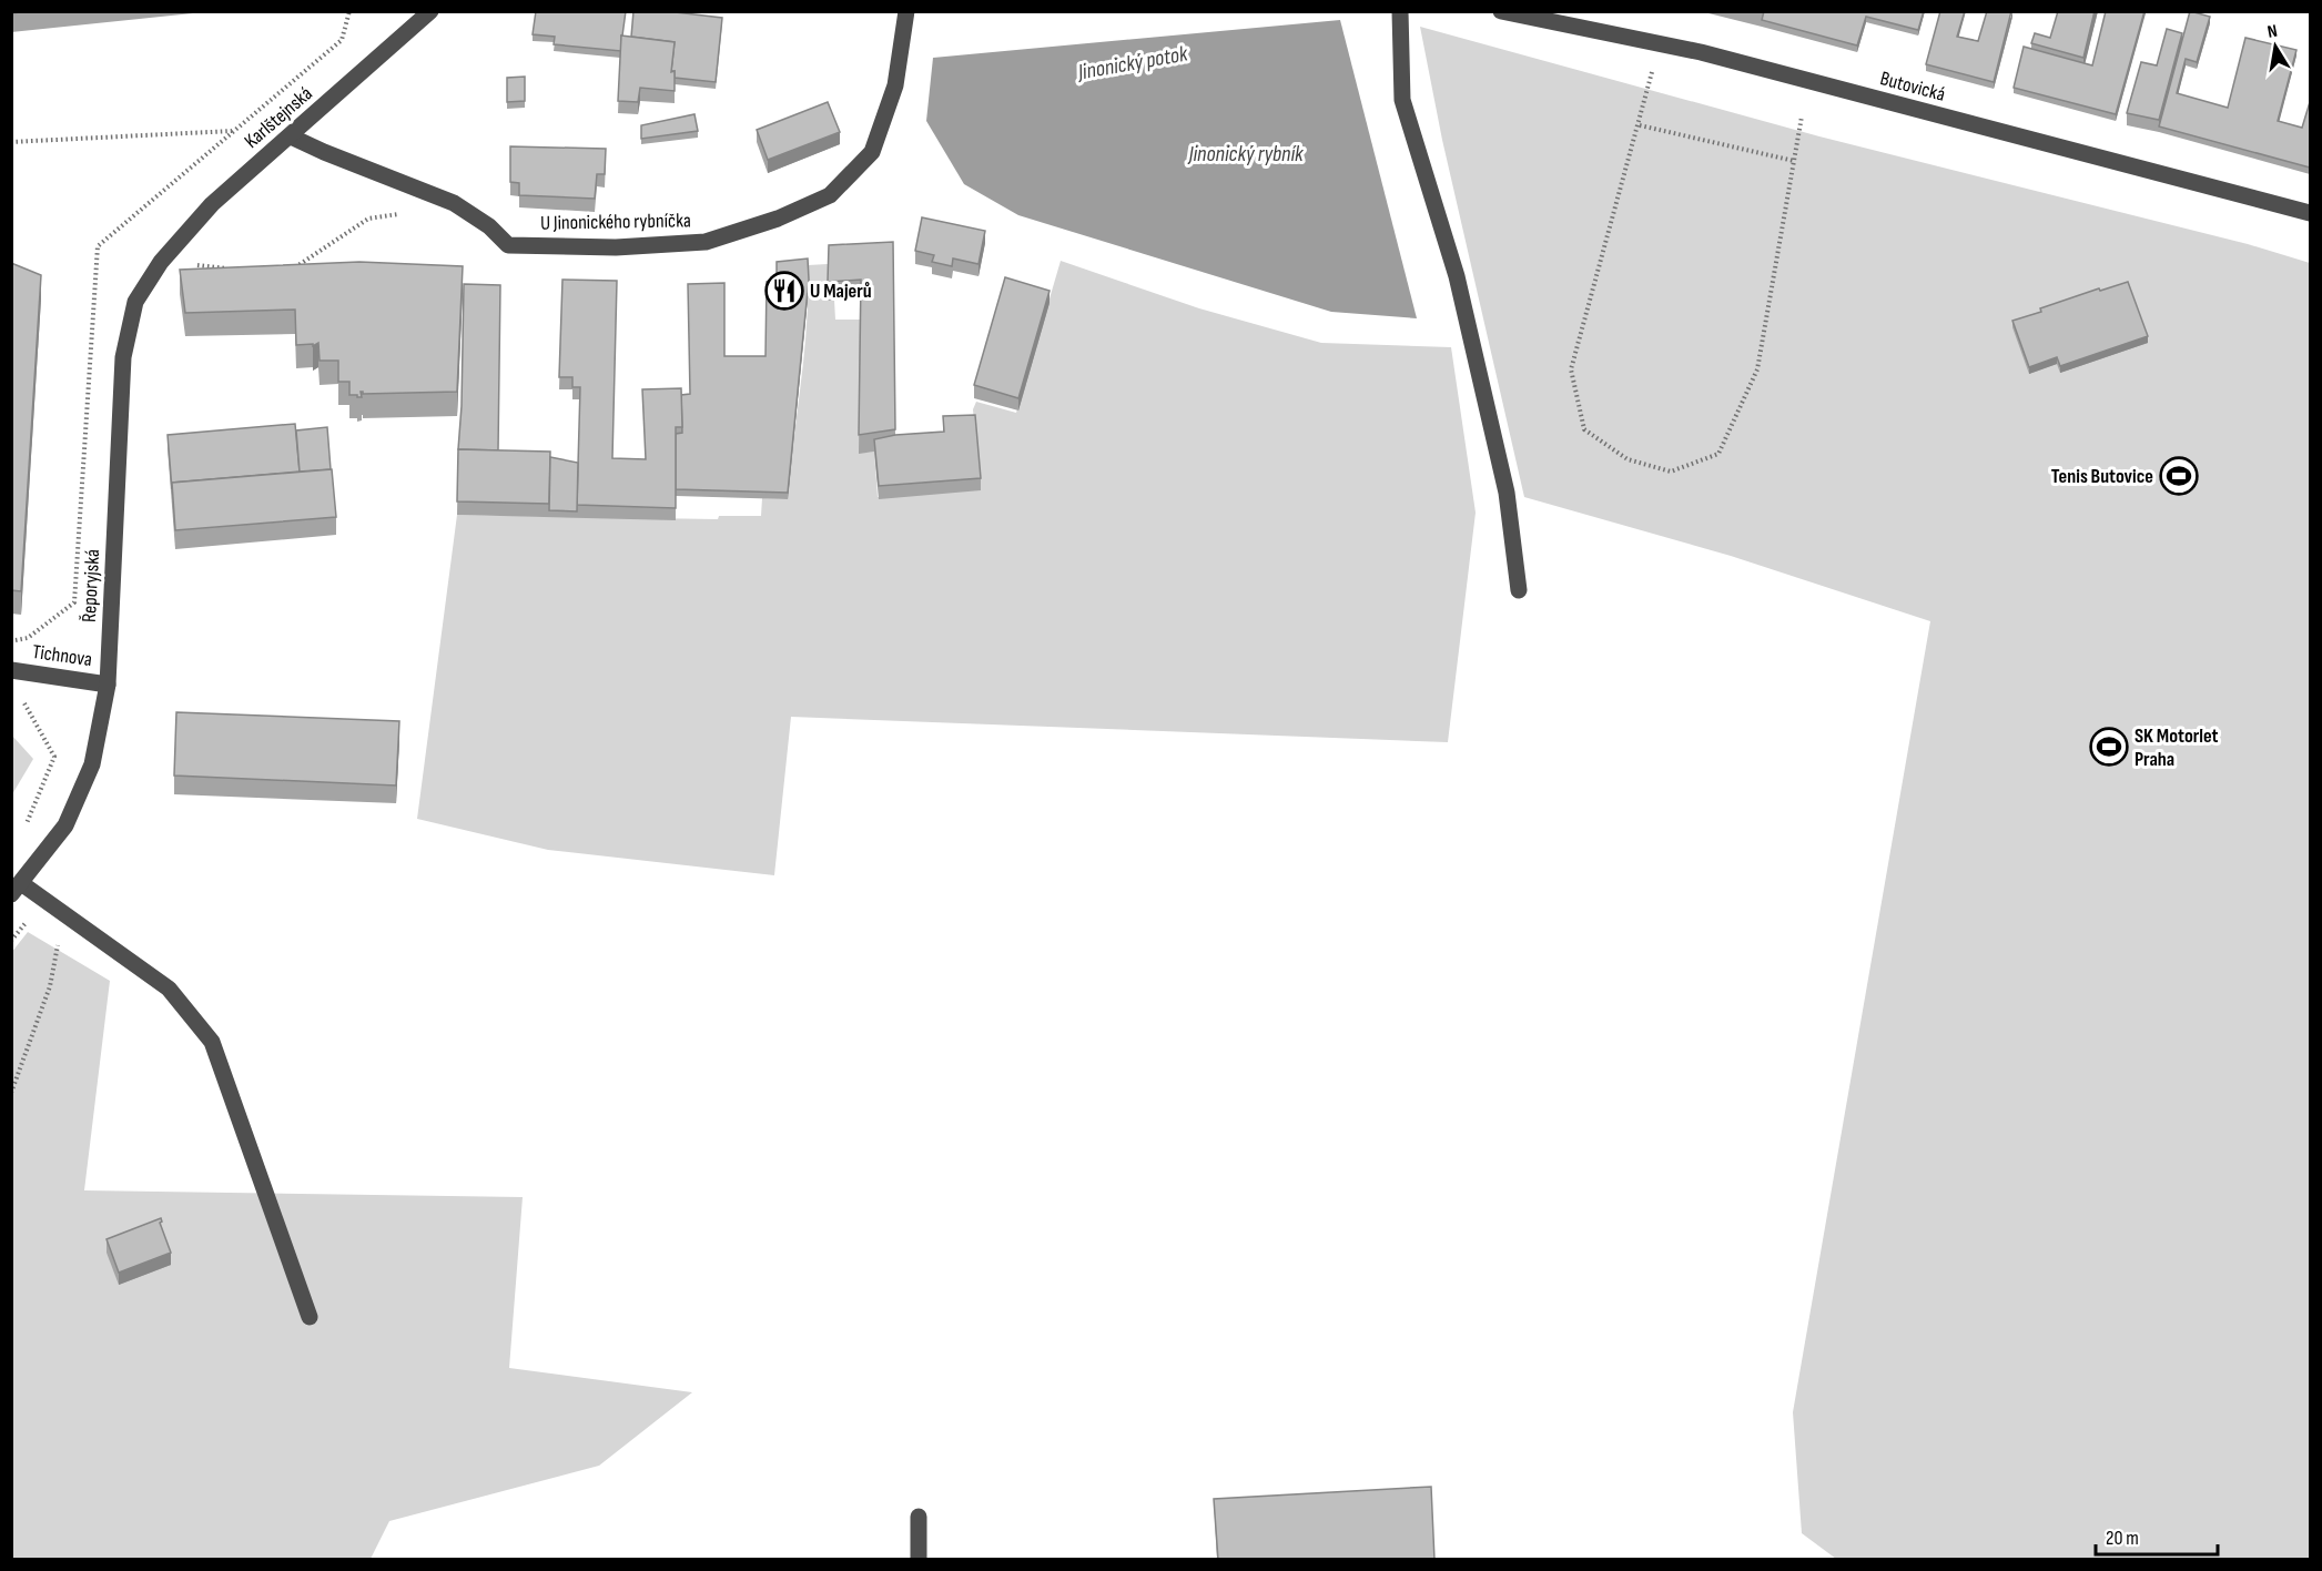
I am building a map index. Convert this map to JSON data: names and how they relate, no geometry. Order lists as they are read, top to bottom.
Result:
{
  "streets": {
    "street": [
      "Butovická",
      "Karlštejnská",
      "U Jinonického rybníčka",
      "Řeporyjská",
      "Tichnova"
    ]
  },
  "crossings": [
    ["Karlštejnská", "U Jinonického rybníčka"],
    ["Karlštejnská", "Řeporyjská"],
    ["Řeporyjská", "Tichnova"]
  ],
  "water": ["Jinonický potok", "Jinonický rybník"],
  "places": {
    "restaurant": ["U Majerů"],
    "sports": ["Tenis Butovice", "SK Motorlet Praha"]
  },
  "scale_bar": "20 m",
  "north": "top"
}
